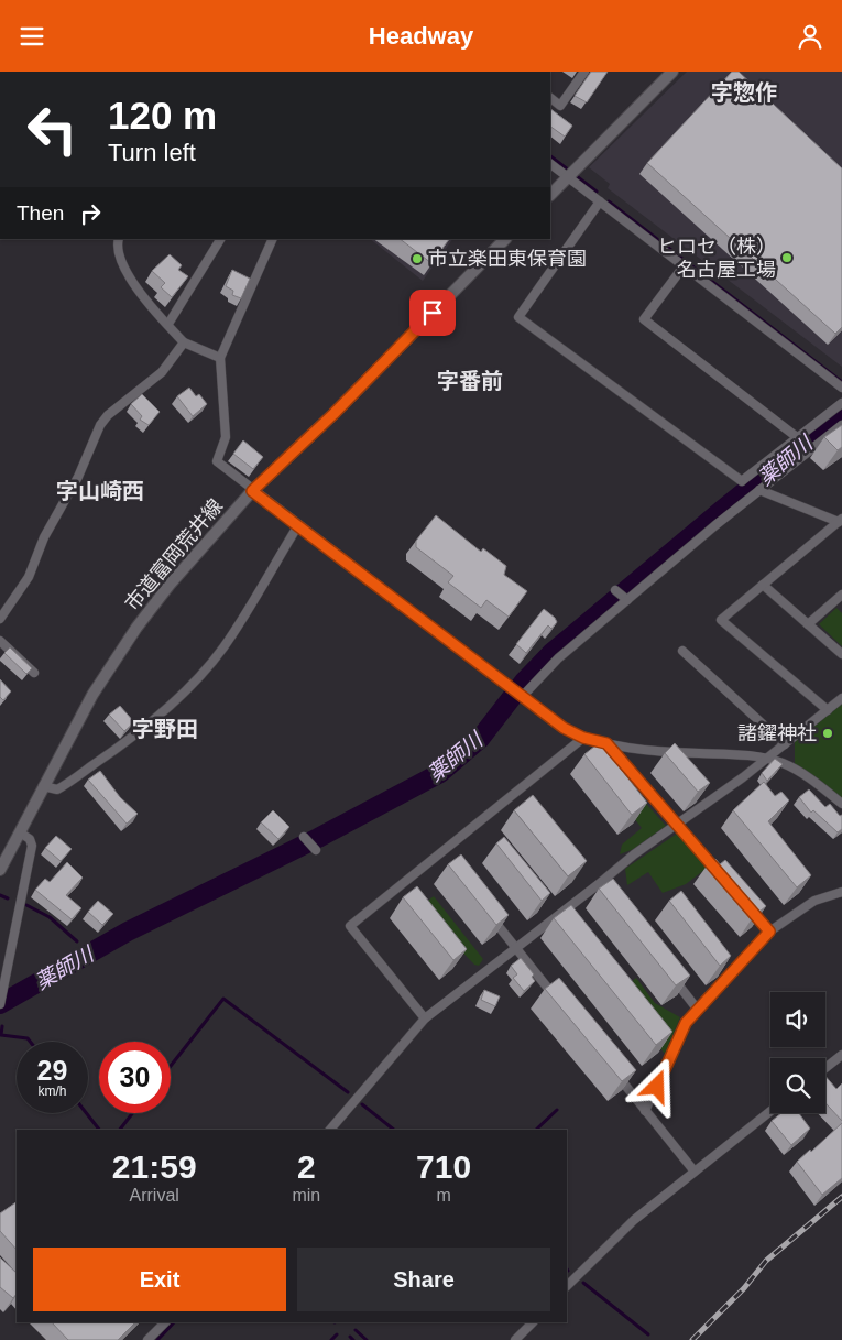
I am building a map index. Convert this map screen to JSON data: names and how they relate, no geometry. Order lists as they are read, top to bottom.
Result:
{
  "streets": {
    "street": ["市道富岡荒井線"]
  },
  "districts": [
    "字惣作",
    "字番前",
    "字山崎西",
    "字野田"
  ],
  "water": ["薬師川"],
  "places": ["ヒロセ（株） 名古屋工場", "市立楽田東保育園", "諸鑃神社"],
  "page": {
    "header": "Headway",
    "turn": ["120 m", "Turn left"],
    "then": "Then",
    "speed": "29 km/h",
    "limit": "30",
    "eta": [
      "21:59",
      "Arrival",
      "2",
      "min",
      "710",
      "m"
    ],
    "buttons": ["Exit", "Share"]
  }
}
